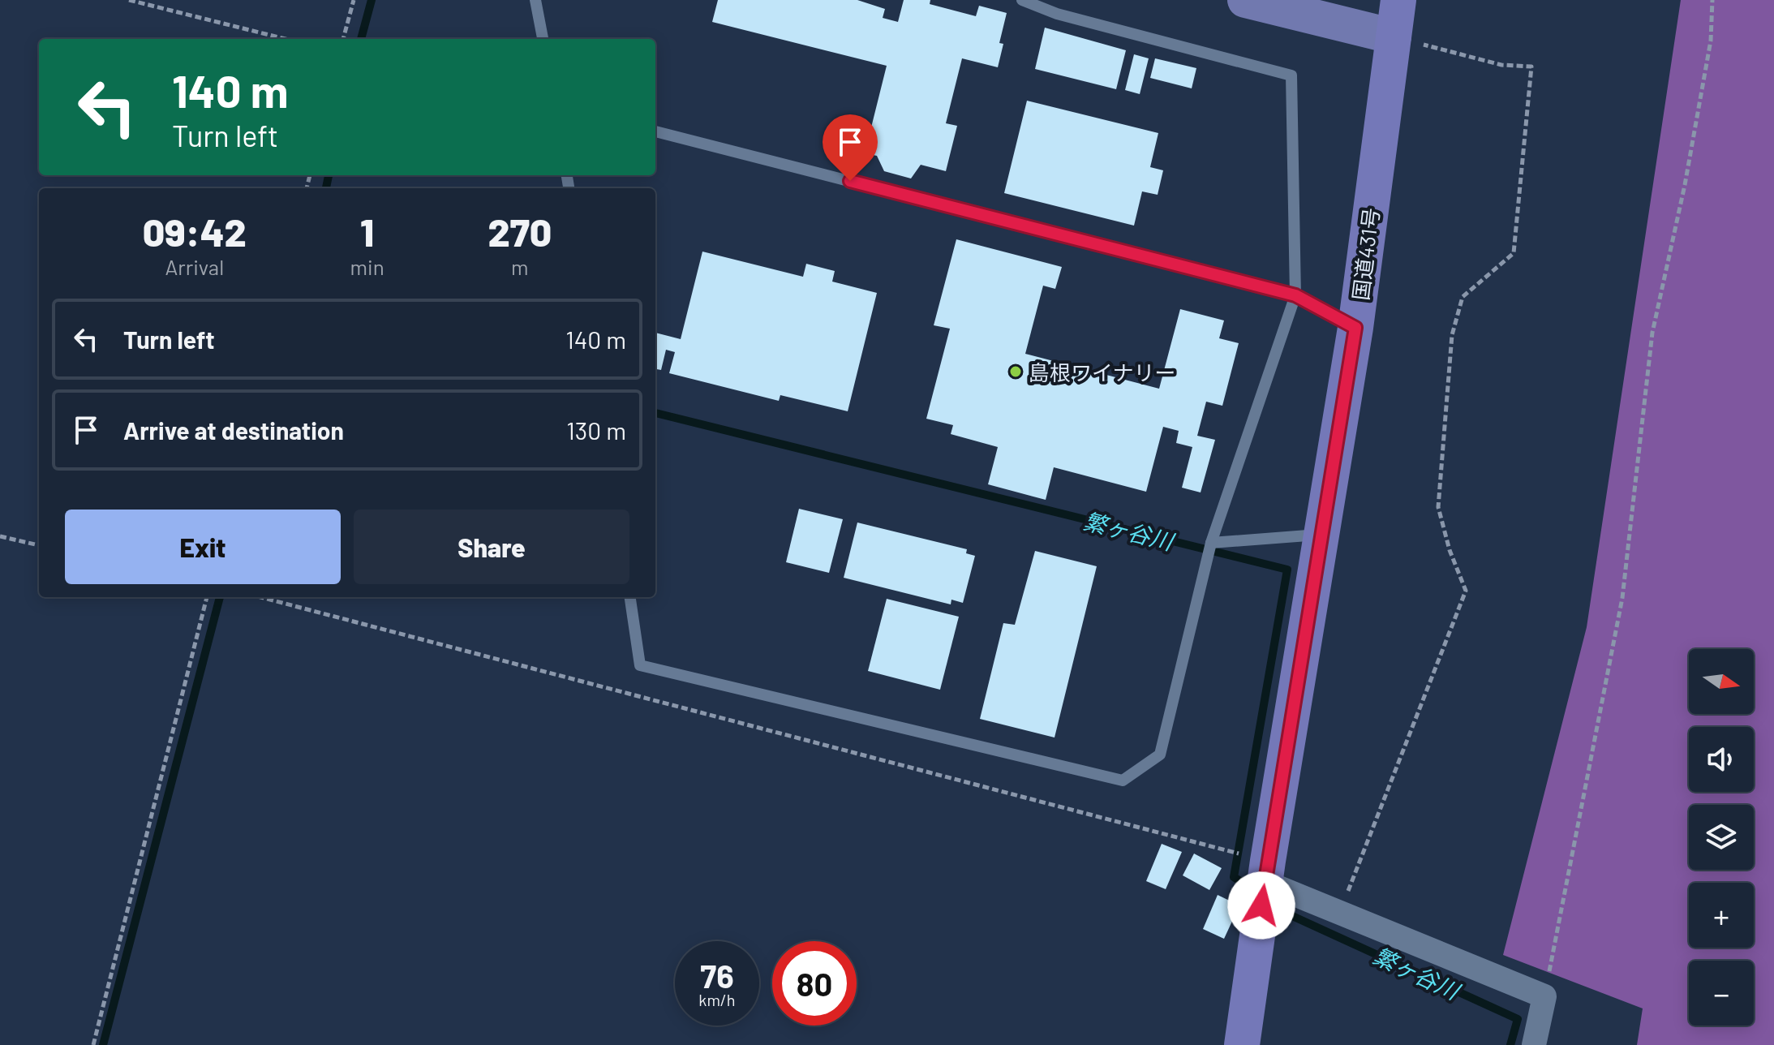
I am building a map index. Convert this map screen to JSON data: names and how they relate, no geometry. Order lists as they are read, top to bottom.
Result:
{
  "streets": {
    "highway": ["国道431号"]
  },
  "water": ["繁ヶ谷川"],
  "places": ["島根ワイナリー"],
  "north": "right",
  "page": {
    "turn": ["140 m", "Turn left"],
    "eta": [
      "09:42",
      "Arrival",
      "1",
      "min",
      "270",
      "m"
    ],
    "list": [
      {
        "name": "Turn left",
        "value": "140 m"
      },
      {
        "name": "Arrive at destination",
        "value": "130 m"
      }
    ],
    "buttons": ["Exit", "Share"],
    "map_buttons": ["+", "−"],
    "speed": "76 km/h",
    "limit": "80"
  }
}
